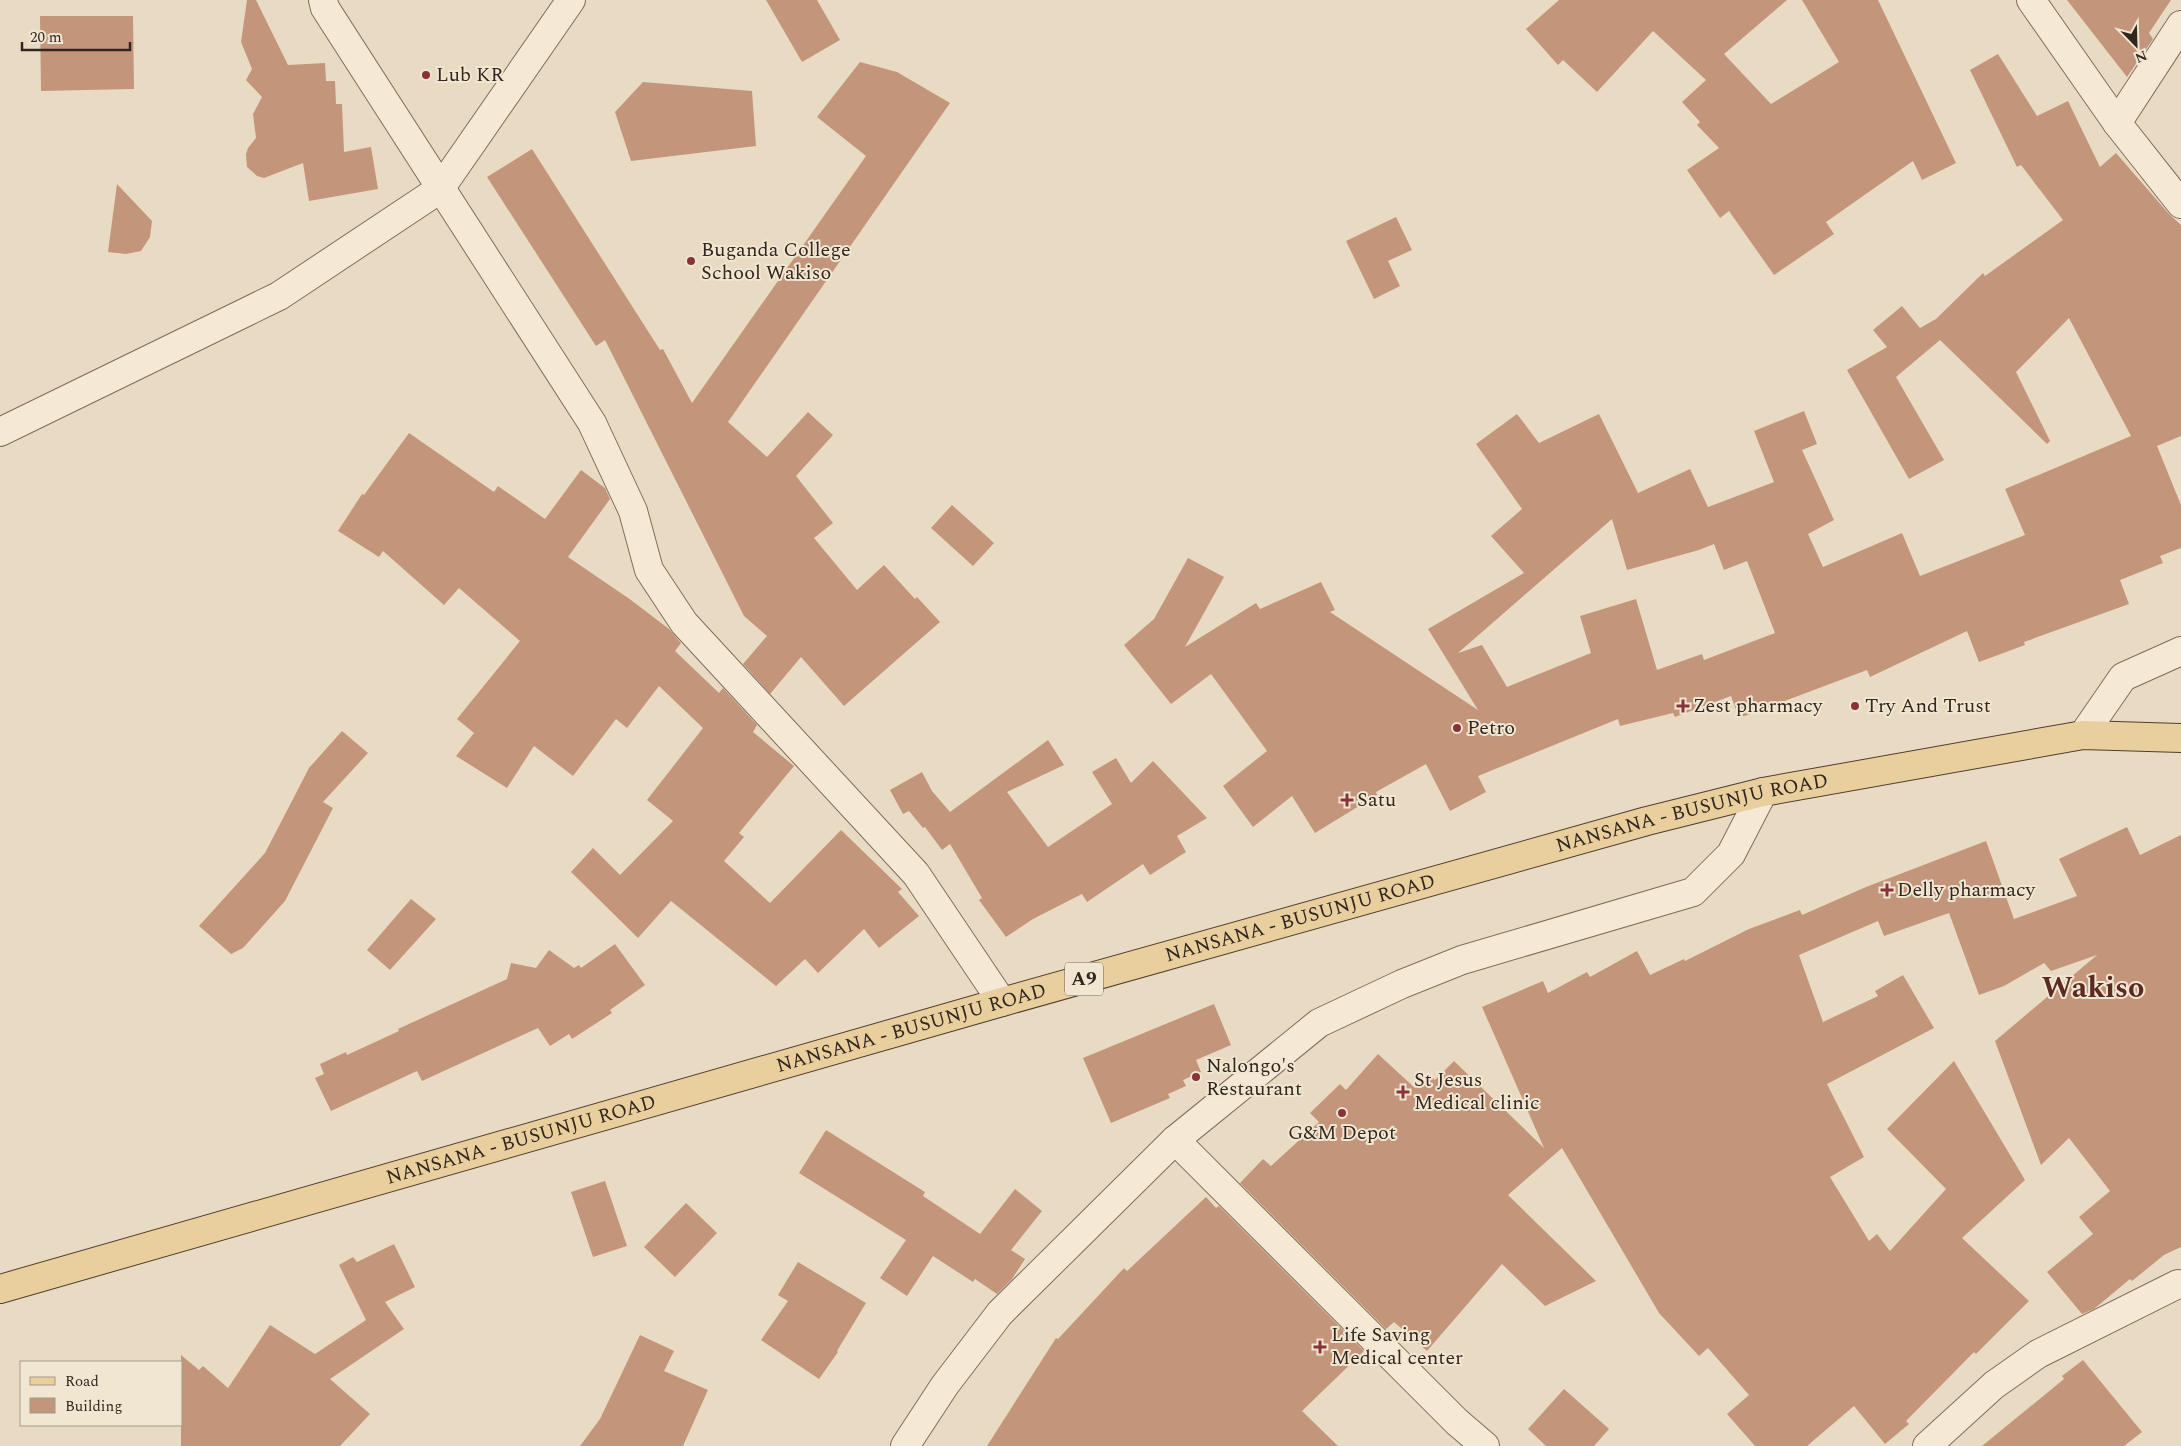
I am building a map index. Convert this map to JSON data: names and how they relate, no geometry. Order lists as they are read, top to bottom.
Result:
{
  "streets": {
    "main road": ["NANSANA - BUSUNJU ROAD", "A9"]
  },
  "districts": ["Wakiso"],
  "places": {
    "other": [
      "Lub KR",
      "Buganda College School Wakiso",
      "Try And Trust",
      "Petro",
      "Nalongo's Restaurant",
      "G&M Depot"
    ],
    "health": [
      "Zest pharmacy",
      "Satu",
      "Delly pharmacy",
      "St Jesus Medical clinic",
      "Life Saving Medical center"
    ]
  },
  "legend": ["Road", "Building"],
  "scale_bar": "20 m",
  "north": "bottom right"
}
